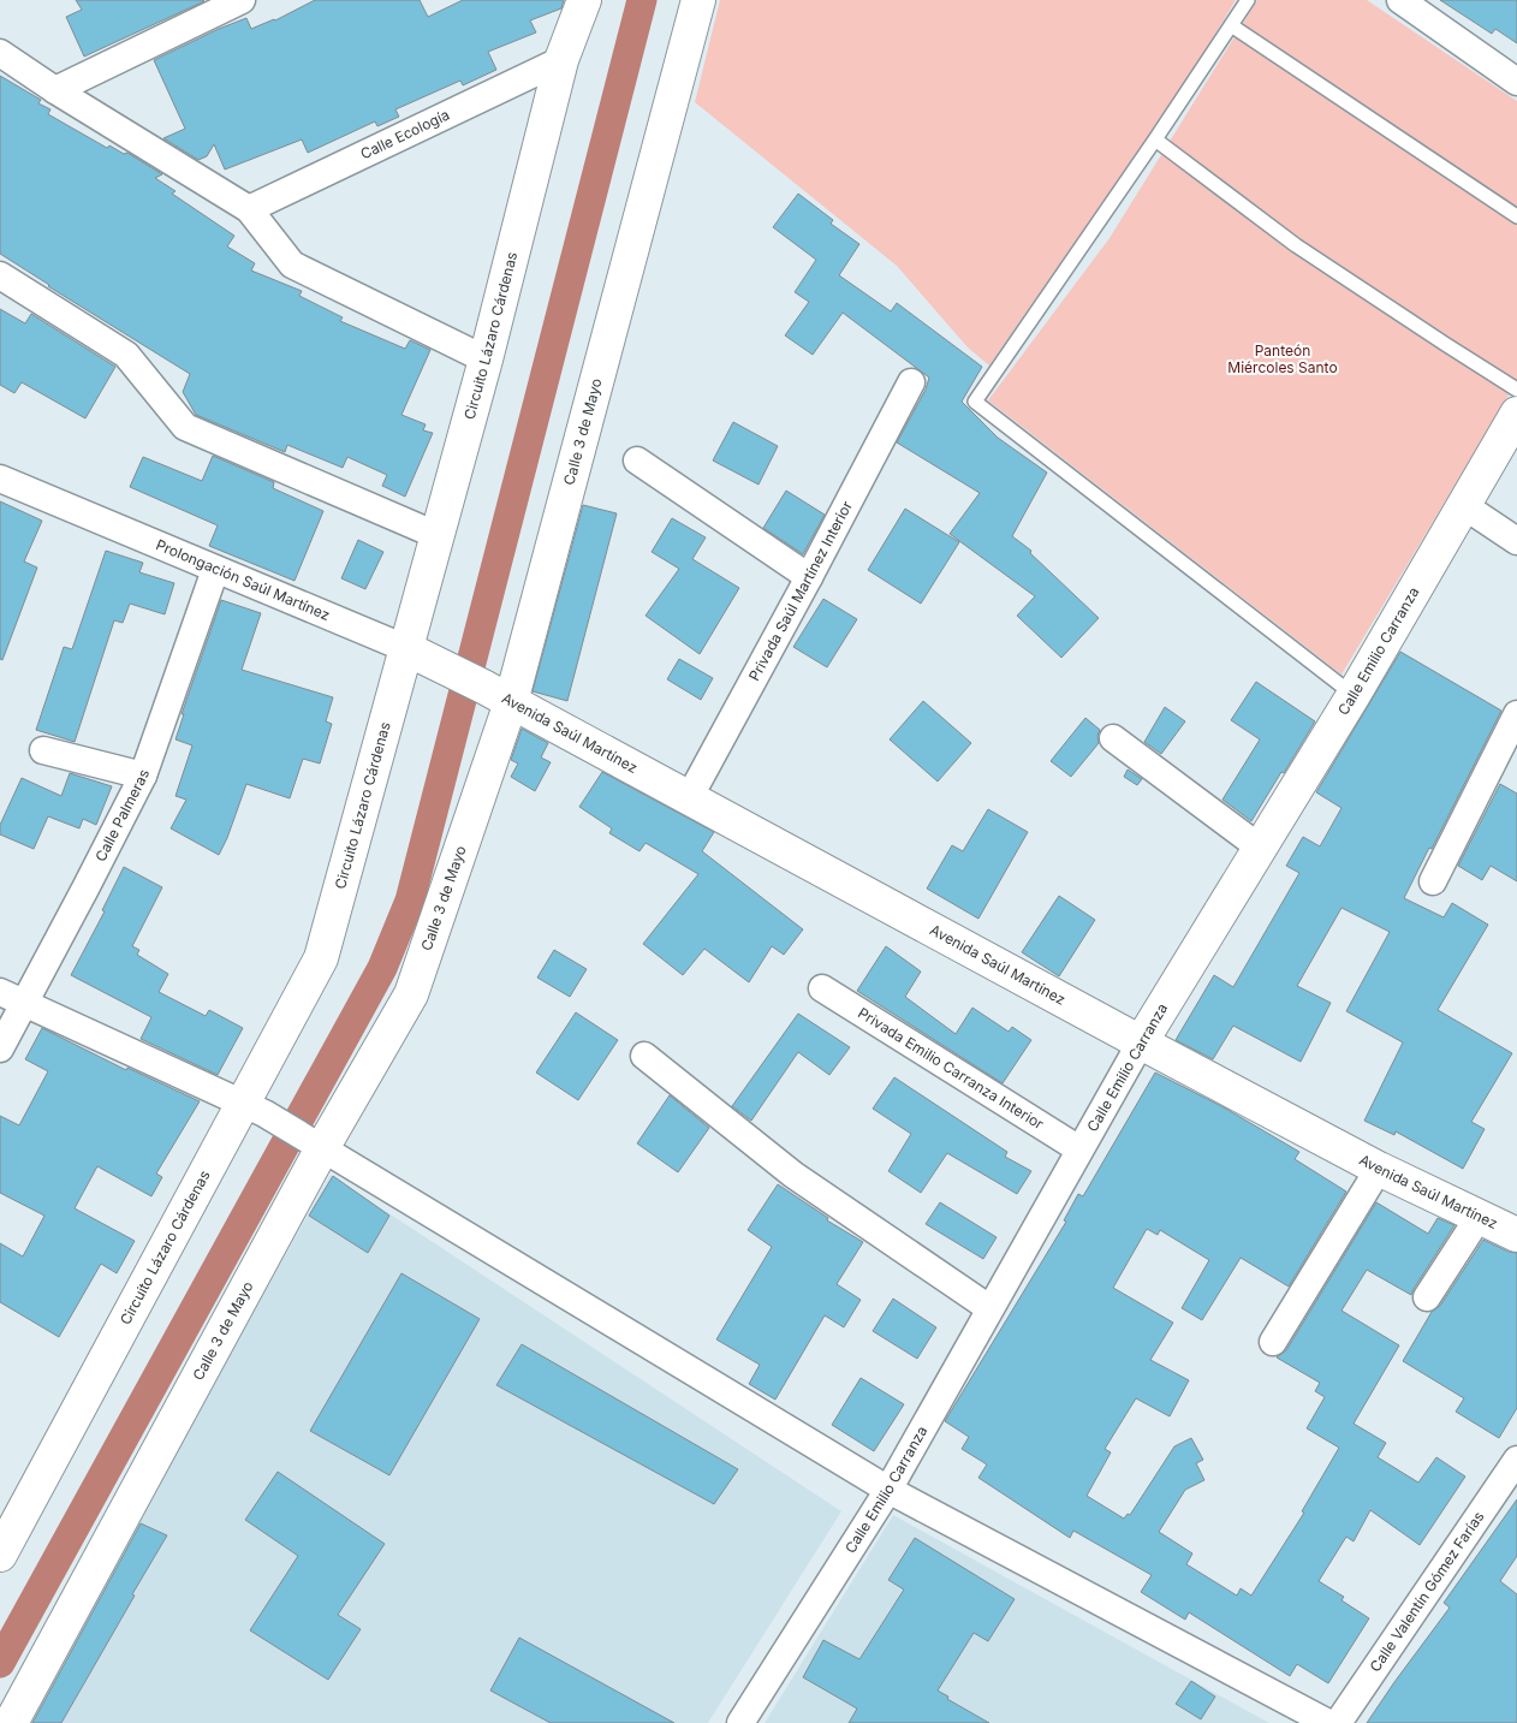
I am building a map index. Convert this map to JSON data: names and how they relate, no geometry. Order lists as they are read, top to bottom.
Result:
{
  "streets": {
    "street": [
      "Calle Ecología",
      "Circuito Lázaro Cárdenas",
      "Calle 3 de Mayo",
      "Prolongación Saúl Martínez",
      "Privada Saúl Martínez Interior",
      "Calle Emilio Carranza",
      "Avenida Saúl Martínez",
      "Calle Palmeras",
      "Privada Emilio Carranza Interior",
      "Calle Valentín Gómez Farías"
    ]
  },
  "crossings": [
    ["Calle Ecología", "Circuito Lázaro Cárdenas"],
    ["Circuito Lázaro Cárdenas", "Prolongación Saúl Martínez"],
    ["Calle 3 de Mayo", "Prolongación Saúl Martínez"],
    ["Calle 3 de Mayo", "Avenida Saúl Martínez"],
    ["Prolongación Saúl Martínez", "Avenida Saúl Martínez"],
    ["Prolongación Saúl Martínez", "Calle Palmeras"],
    ["Privada Saúl Martínez Interior", "Avenida Saúl Martínez"],
    ["Calle Emilio Carranza", "Avenida Saúl Martínez"],
    ["Calle Emilio Carranza", "Privada Emilio Carranza Interior"]
  ],
  "parks": ["Panteón Miércoles Santo"]
}
